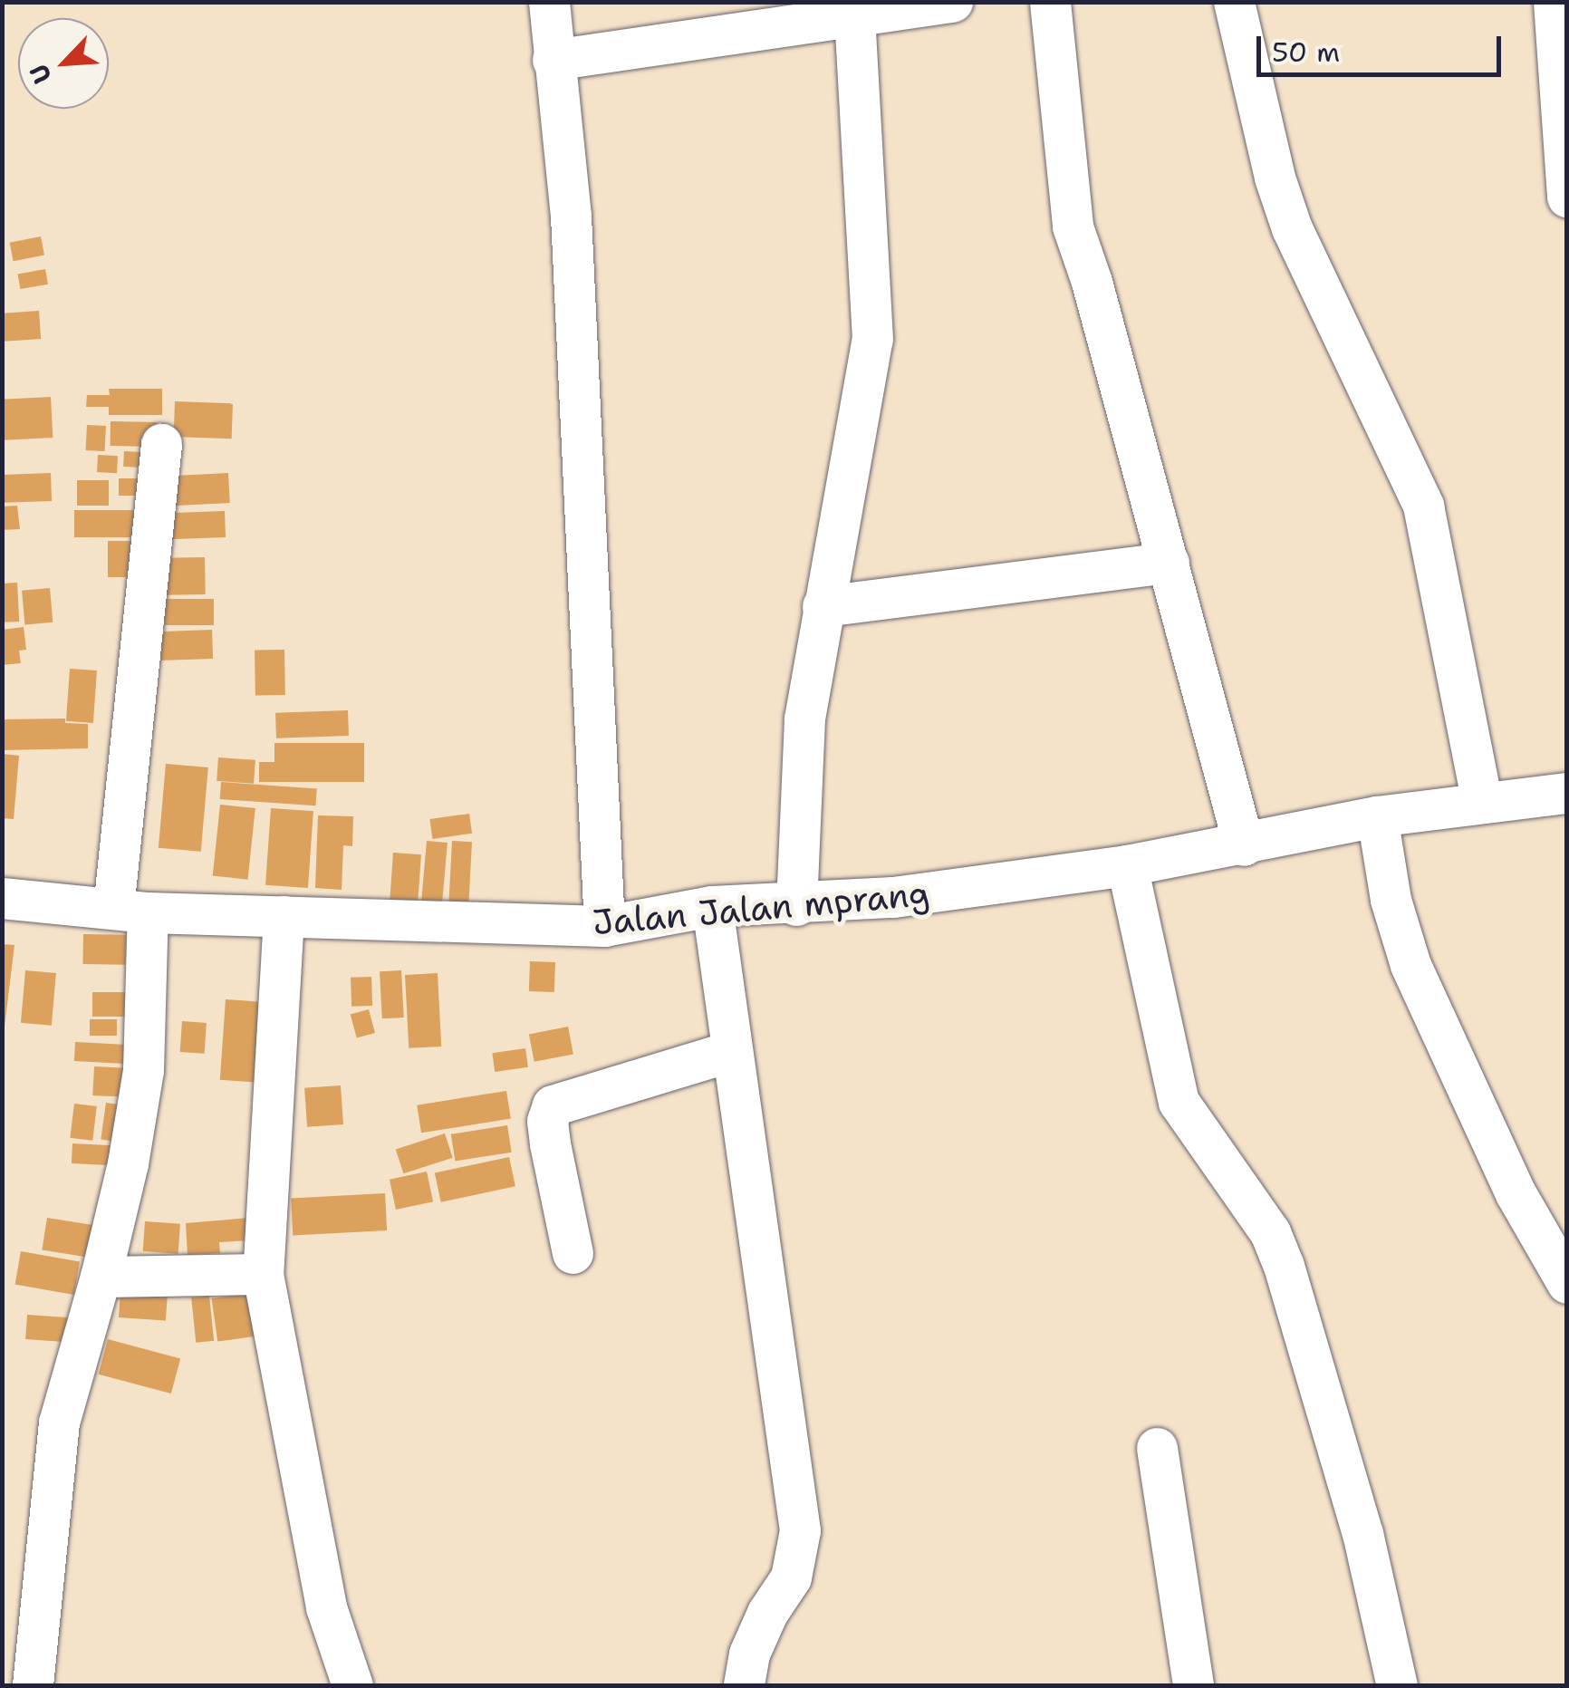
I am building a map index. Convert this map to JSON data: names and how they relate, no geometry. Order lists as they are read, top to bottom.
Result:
{
  "streets": {
    "street": ["Jalan Jalan mprang"]
  },
  "scale_bar": "50 m",
  "north": "bottom left"
}
